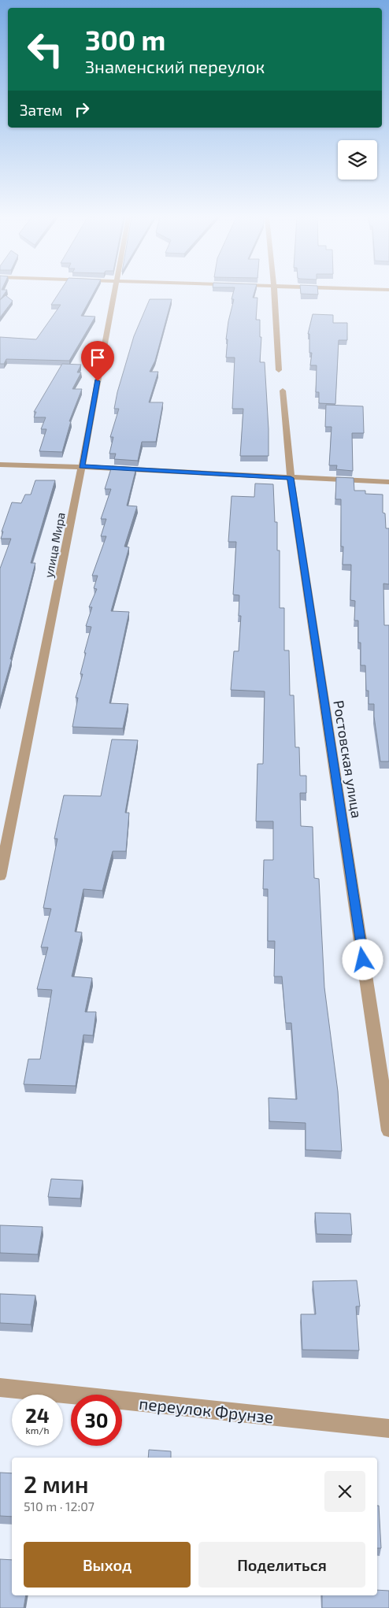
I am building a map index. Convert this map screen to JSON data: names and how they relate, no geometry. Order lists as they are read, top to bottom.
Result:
{
  "streets": {
    "street": ["улица Мира", "Ростовская улица", "переулок Фрунзе"]
  },
  "page": {
    "turn": ["300 m", "Знаменский переулок"],
    "then": "Затем",
    "speed": "24 km/h",
    "limit": "30",
    "heading": ["2 мин", "510 m · 12:07"],
    "buttons": ["Выход", "Поделиться"]
  }
}
